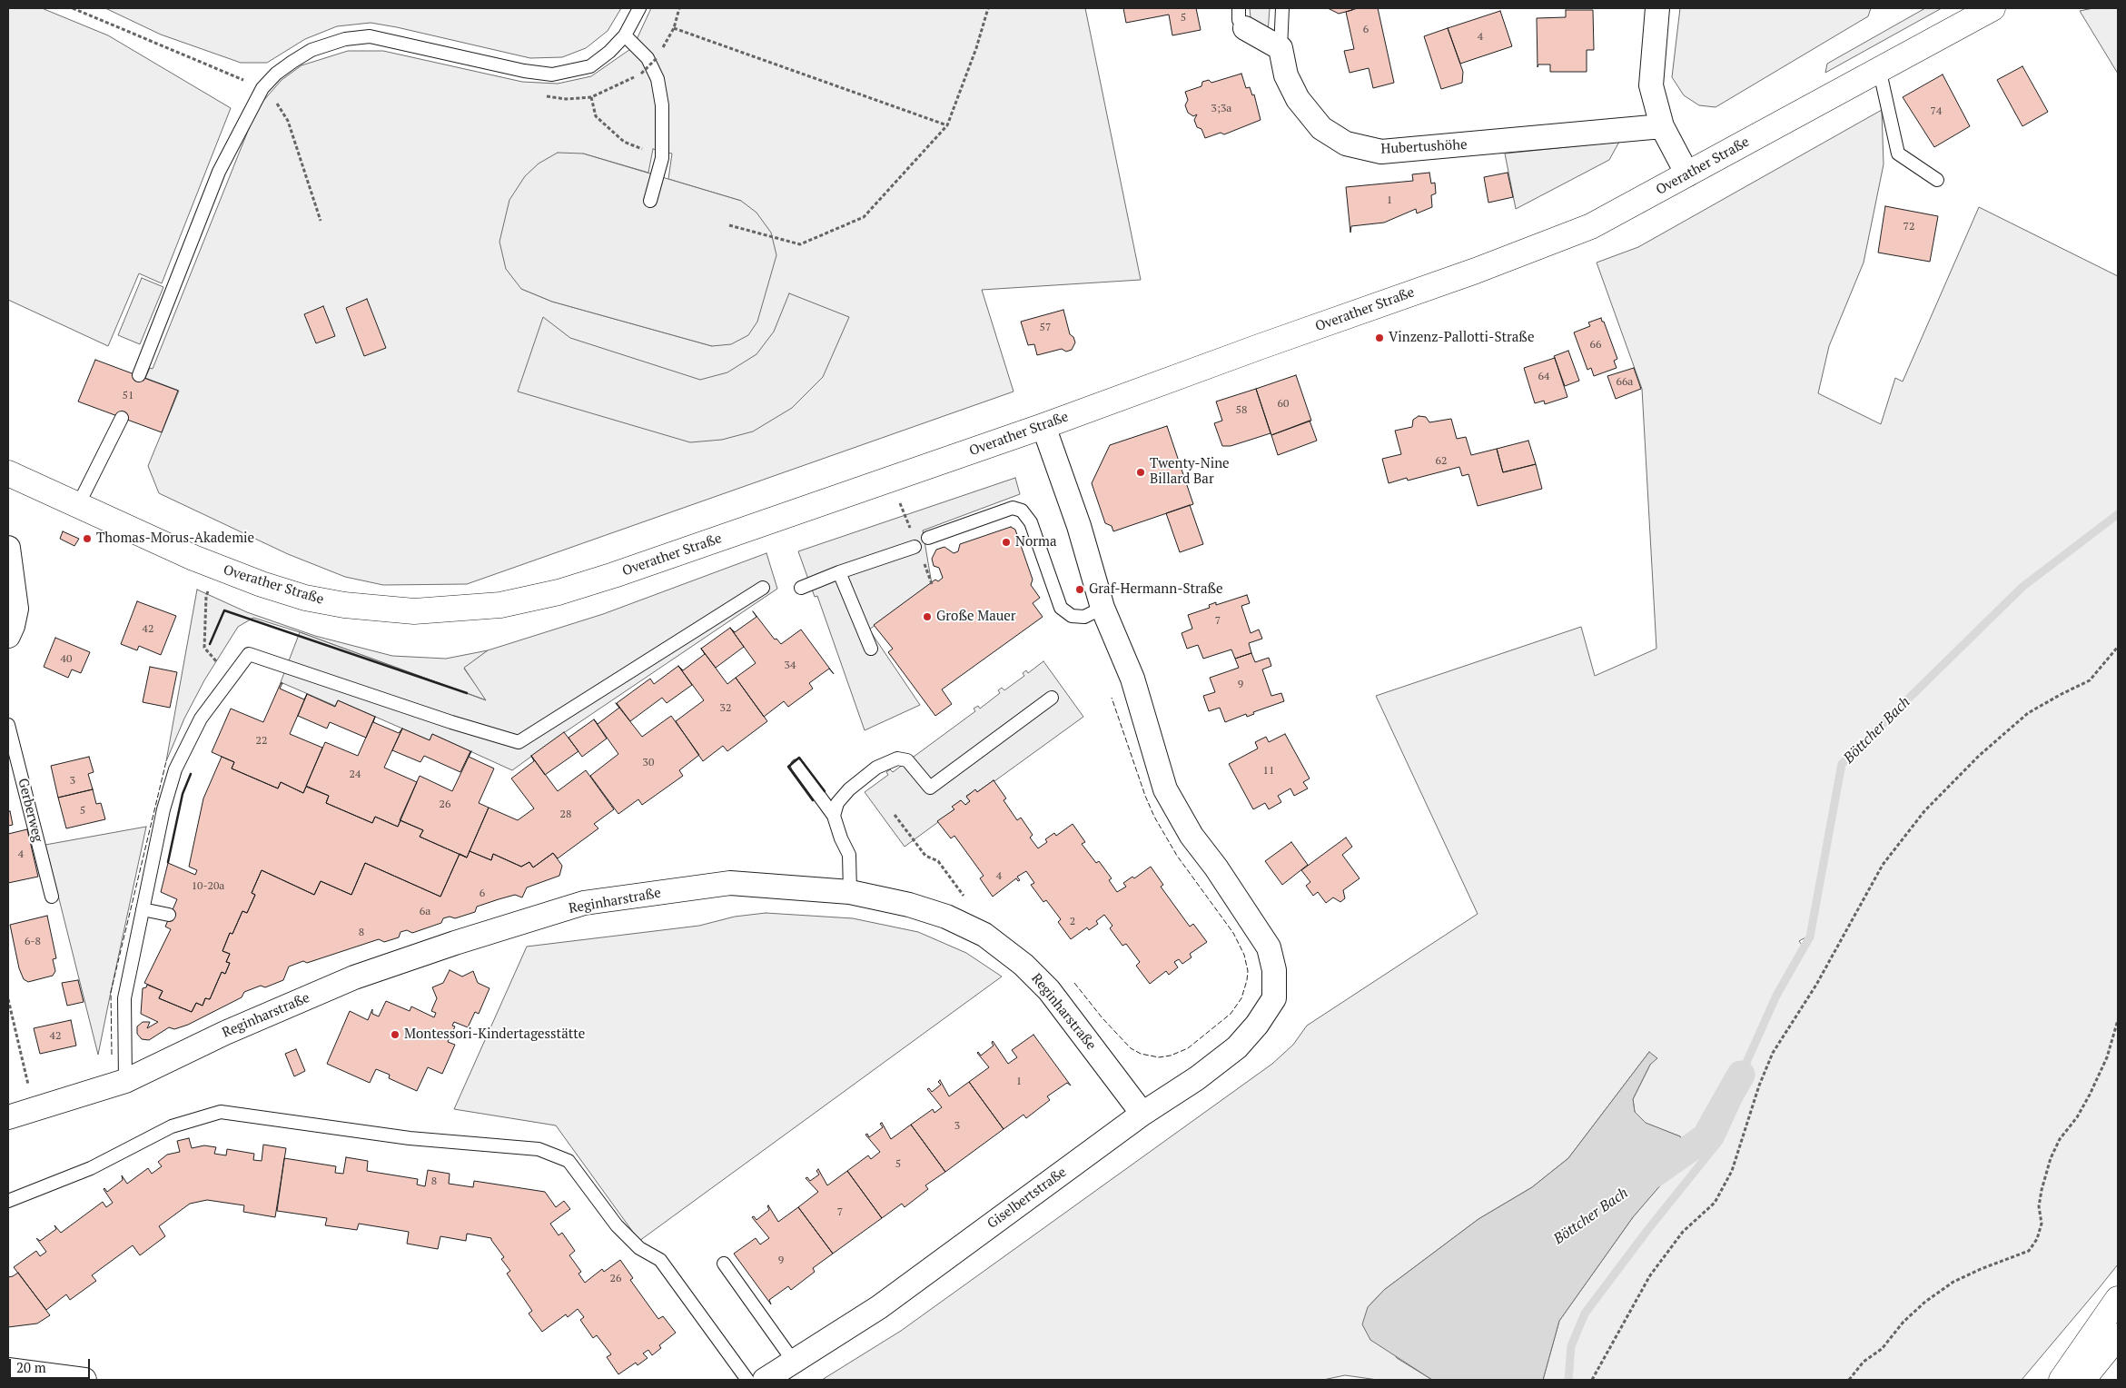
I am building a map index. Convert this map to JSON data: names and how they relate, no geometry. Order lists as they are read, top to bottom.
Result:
{
  "streets": {
    "main road": ["Overather Straße"],
    "street": ["Hubertushöhe", "Reginharstraße", "Giselbertstraße"],
    "lane": ["Gerberweg"]
  },
  "crossings": [
    ["Reginharstraße", "Giselbertstraße"]
  ],
  "water": ["Böttcher Bach"],
  "places": [
    "Vinzenz-Pallotti-Straße",
    "Twenty-Nine Billard Bar",
    "Thomas-Morus-Akademie",
    "Norma",
    "Graf-Hermann-Straße",
    "Große Mauer",
    "Montessori-Kindertagesstätte"
  ],
  "house_numbers": [
    "5",
    "6",
    "4",
    "3;3a",
    "74",
    "1",
    "72",
    "57",
    "66",
    "64",
    "66a",
    "51",
    "60",
    "58",
    "62",
    "7",
    "42",
    "40",
    "34",
    "9",
    "32",
    "22",
    "30",
    "11",
    "24",
    "3",
    "26",
    "5",
    "28",
    "4",
    "4",
    "10-20a",
    "6",
    "6a",
    "2",
    "8",
    "6-8",
    "42",
    "1",
    "3",
    "5",
    "8",
    "7",
    "9",
    "26"
  ],
  "scale_bar": "20 m"
}
